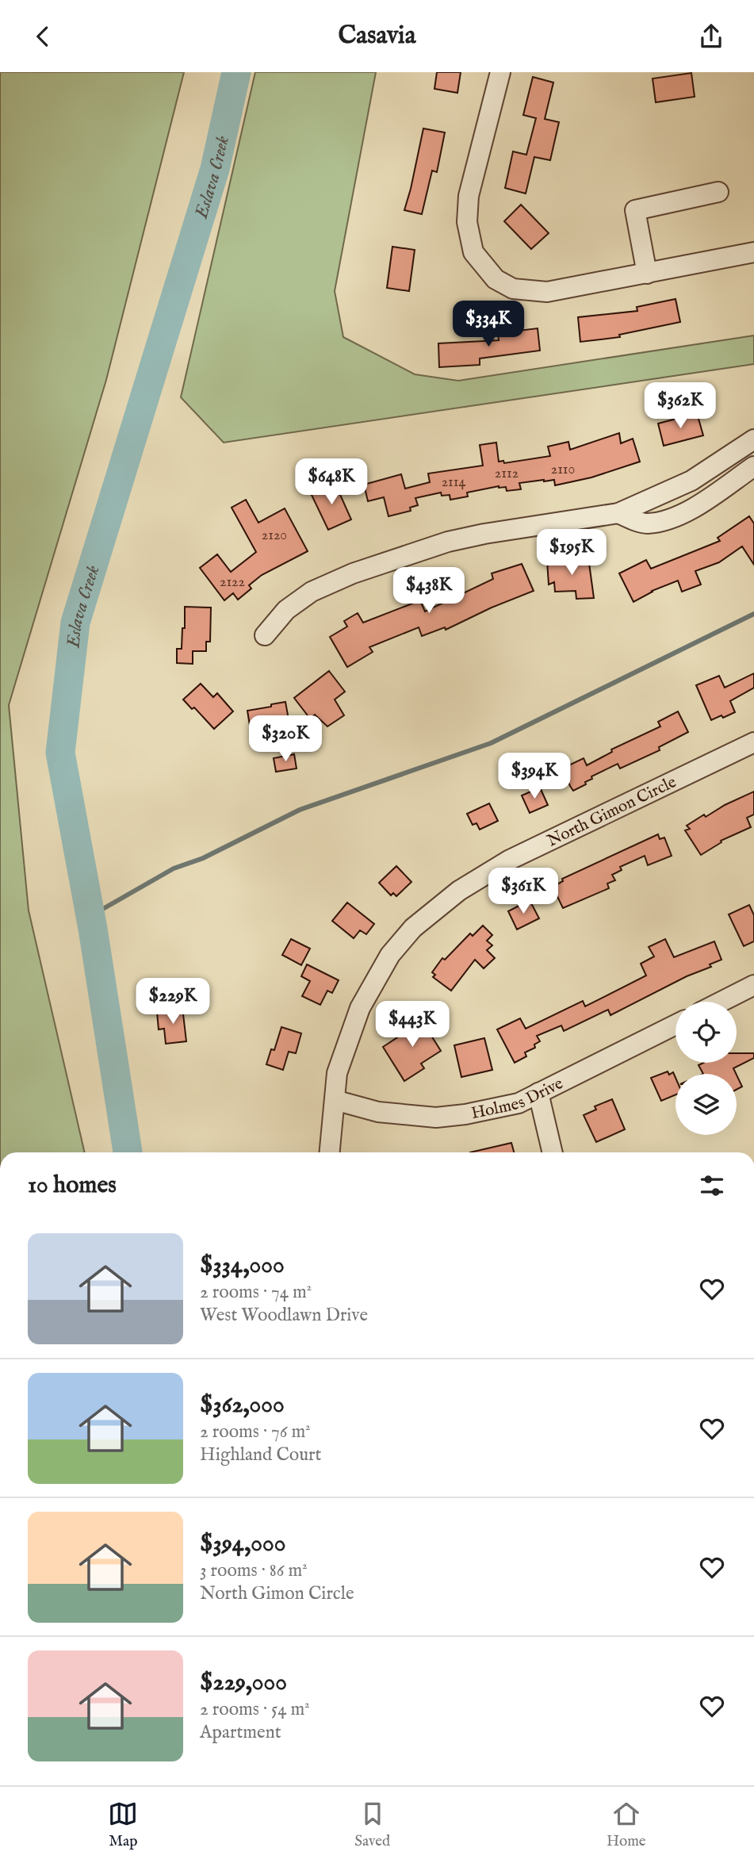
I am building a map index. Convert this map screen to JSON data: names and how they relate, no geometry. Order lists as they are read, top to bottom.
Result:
{
  "streets": {
    "street": ["North Gimon Circle", "Holmes Drive"]
  },
  "crossings": [
    ["North Gimon Circle", "Holmes Drive"]
  ],
  "water": ["Eslava Creek"],
  "house_numbers": [
    "2110",
    "2112",
    "2114",
    "2120",
    "2122"
  ],
  "page": {
    "header": "Casavia",
    "price": [
      "$334K",
      "$362K",
      "$648K",
      "$195K",
      "$438K",
      "$320K",
      "$394K",
      "$361K",
      "$229K",
      "$443K"
    ],
    "heading": "10 homes",
    "list": [
      {
        "name": "$334,000",
        "note": "2 rooms · 74 m² · West Woodlawn Drive"
      },
      {
        "name": "$362,000",
        "note": "2 rooms · 76 m² · Highland Court"
      },
      {
        "name": "$394,000",
        "note": "3 rooms · 86 m² · North Gimon Circle"
      },
      {
        "name": "$229,000",
        "note": "2 rooms · 54 m² · Apartment"
      }
    ],
    "tabs": ["Map", "Saved", "Home"]
  }
}
